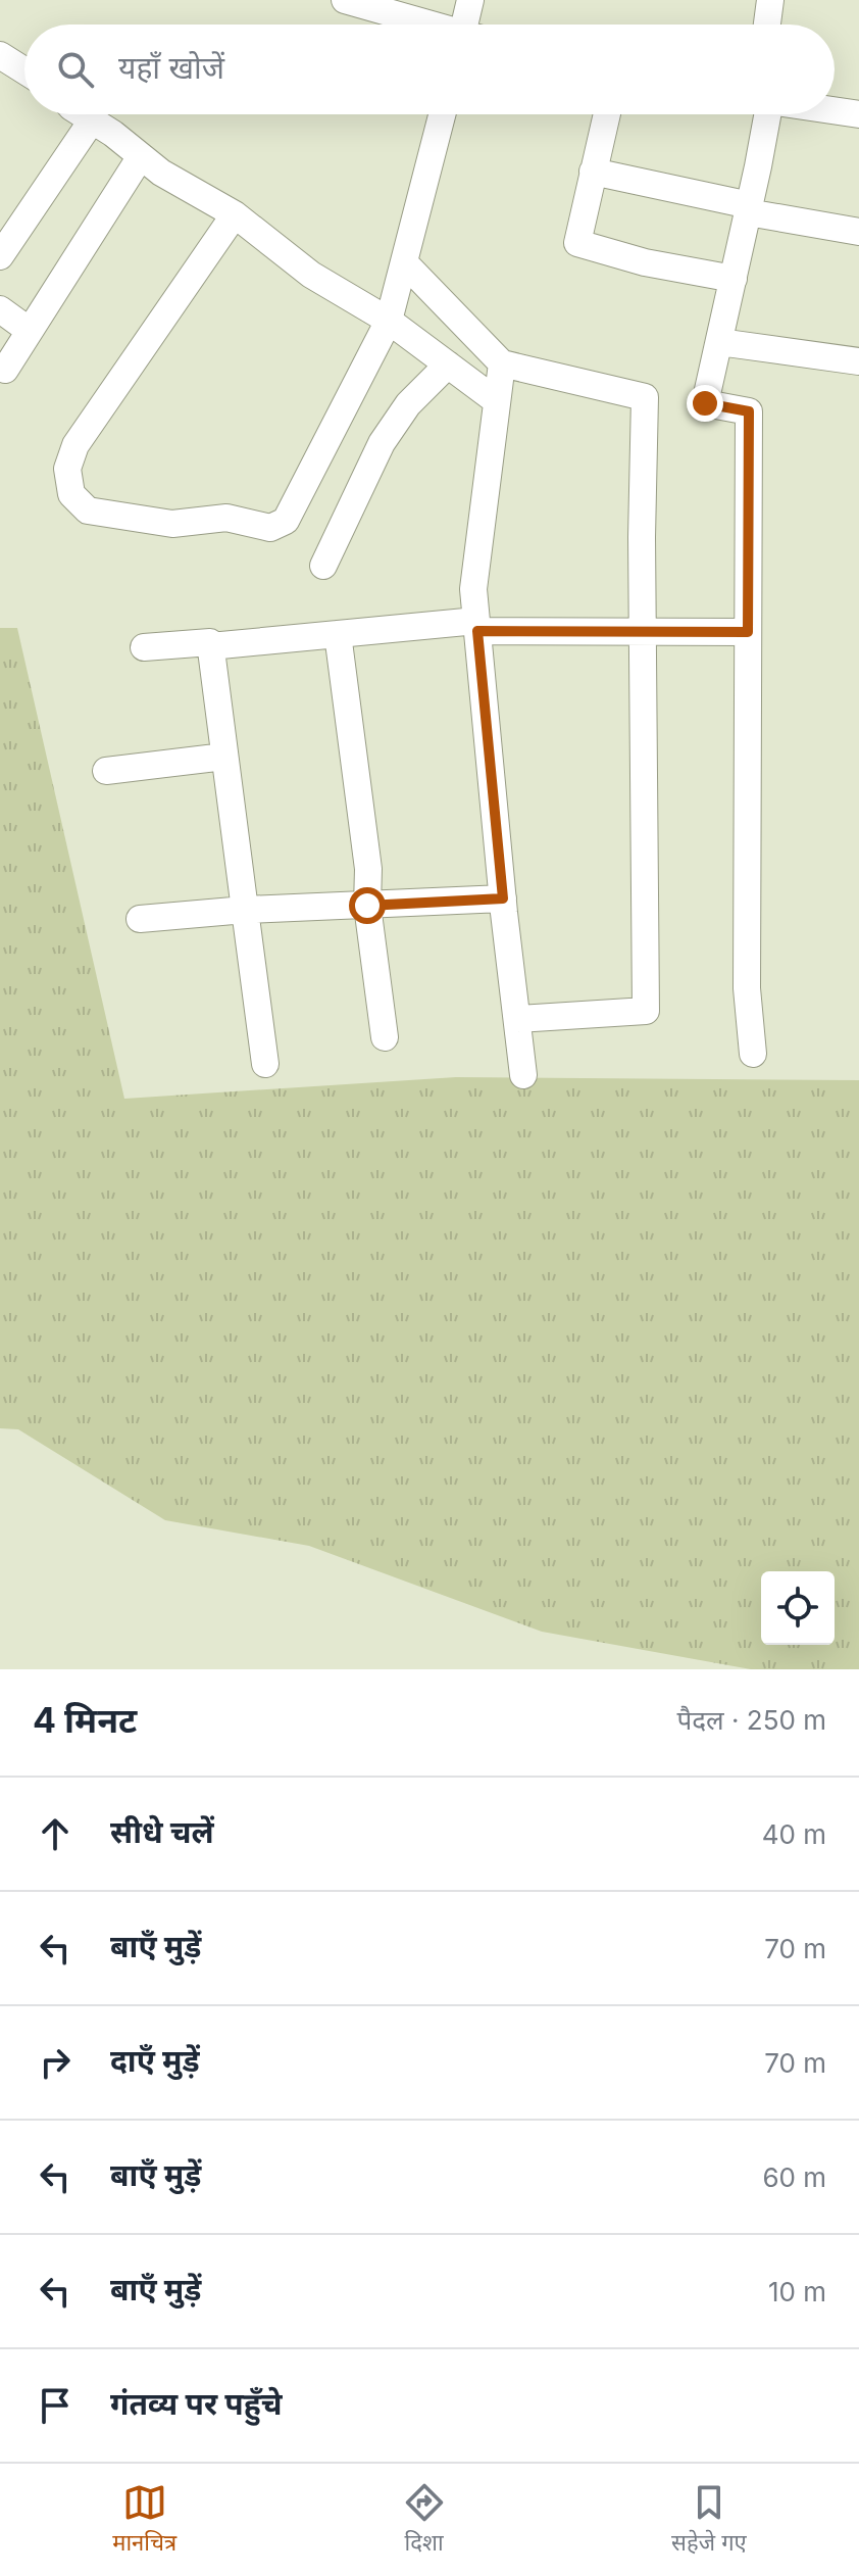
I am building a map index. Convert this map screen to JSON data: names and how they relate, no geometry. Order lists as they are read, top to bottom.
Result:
{
  "page": {
    "search": "यहाँ खोजें",
    "heading": ["4 मिनट", "पैदल · 250 m"],
    "list": [
      ["सीधे चलें", "40 m"],
      ["बाएँ मुड़ें", "70 m"],
      ["दाएँ मुड़ें", "70 m"],
      ["बाएँ मुड़ें", "60 m"],
      ["बाएँ मुड़ें", "10 m"],
      "गंतव्य पर पहुँचे"
    ],
    "nav": ["मानचित्र", "दिशा", "सहेजे गए"]
  }
}
